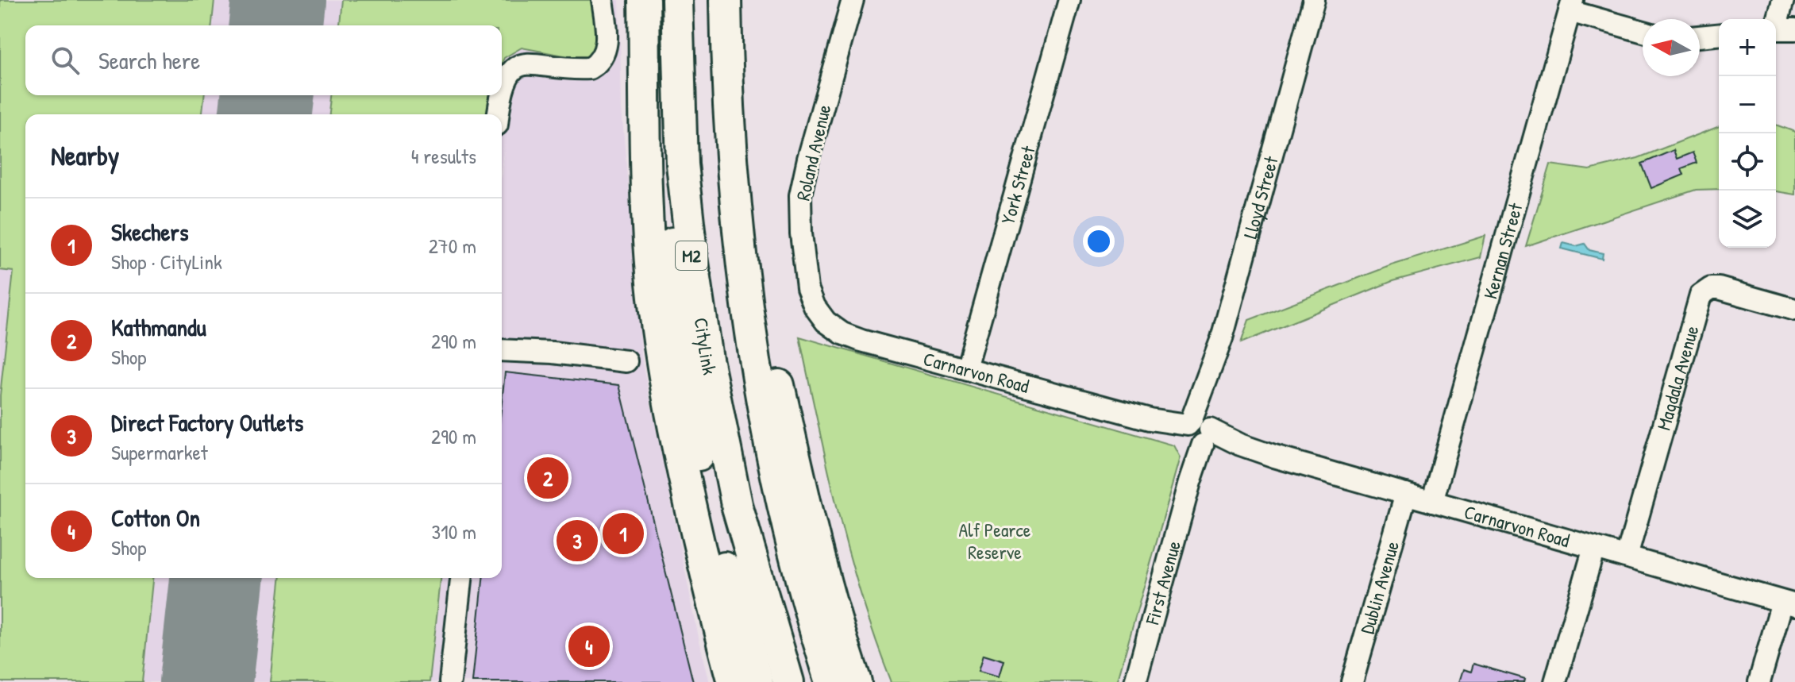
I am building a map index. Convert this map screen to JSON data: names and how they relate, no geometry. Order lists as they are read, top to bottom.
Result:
{
  "streets": {
    "highway": ["M2", "CityLink"],
    "street": [
      "Roland Avenue",
      "York Street",
      "Lloyd Street",
      "Kernan Street",
      "Carnarvon Road",
      "Magdala Avenue",
      "First Avenue",
      "Dublin Avenue"
    ]
  },
  "crossings": [
    ["Roland Avenue", "Carnarvon Road"],
    ["York Street", "Carnarvon Road"],
    ["Lloyd Street", "Carnarvon Road"],
    ["Lloyd Street", "First Avenue"],
    ["Kernan Street", "Carnarvon Road"],
    ["Carnarvon Road", "Magdala Avenue"],
    ["Carnarvon Road", "First Avenue"],
    ["Carnarvon Road", "Dublin Avenue"]
  ],
  "parks": ["Alf Pearce Reserve"],
  "north": "left",
  "page": {
    "map_buttons": ["+", "−"],
    "search": "Search here",
    "heading": ["Nearby", "4 results"],
    "list": [
      {
        "mark": "1",
        "name": "Skechers",
        "note": "Shop · CityLink",
        "value": "270 m"
      },
      {
        "mark": "2",
        "name": "Kathmandu",
        "note": "Shop",
        "value": "290 m"
      },
      {
        "mark": "3",
        "name": "Direct Factory Outlets",
        "note": "Supermarket",
        "value": "290 m"
      },
      {
        "mark": "4",
        "name": "Cotton On",
        "note": "Shop",
        "value": "310 m"
      }
    ],
    "pins": [
      "2",
      "1",
      "3",
      "4"
    ]
  }
}
